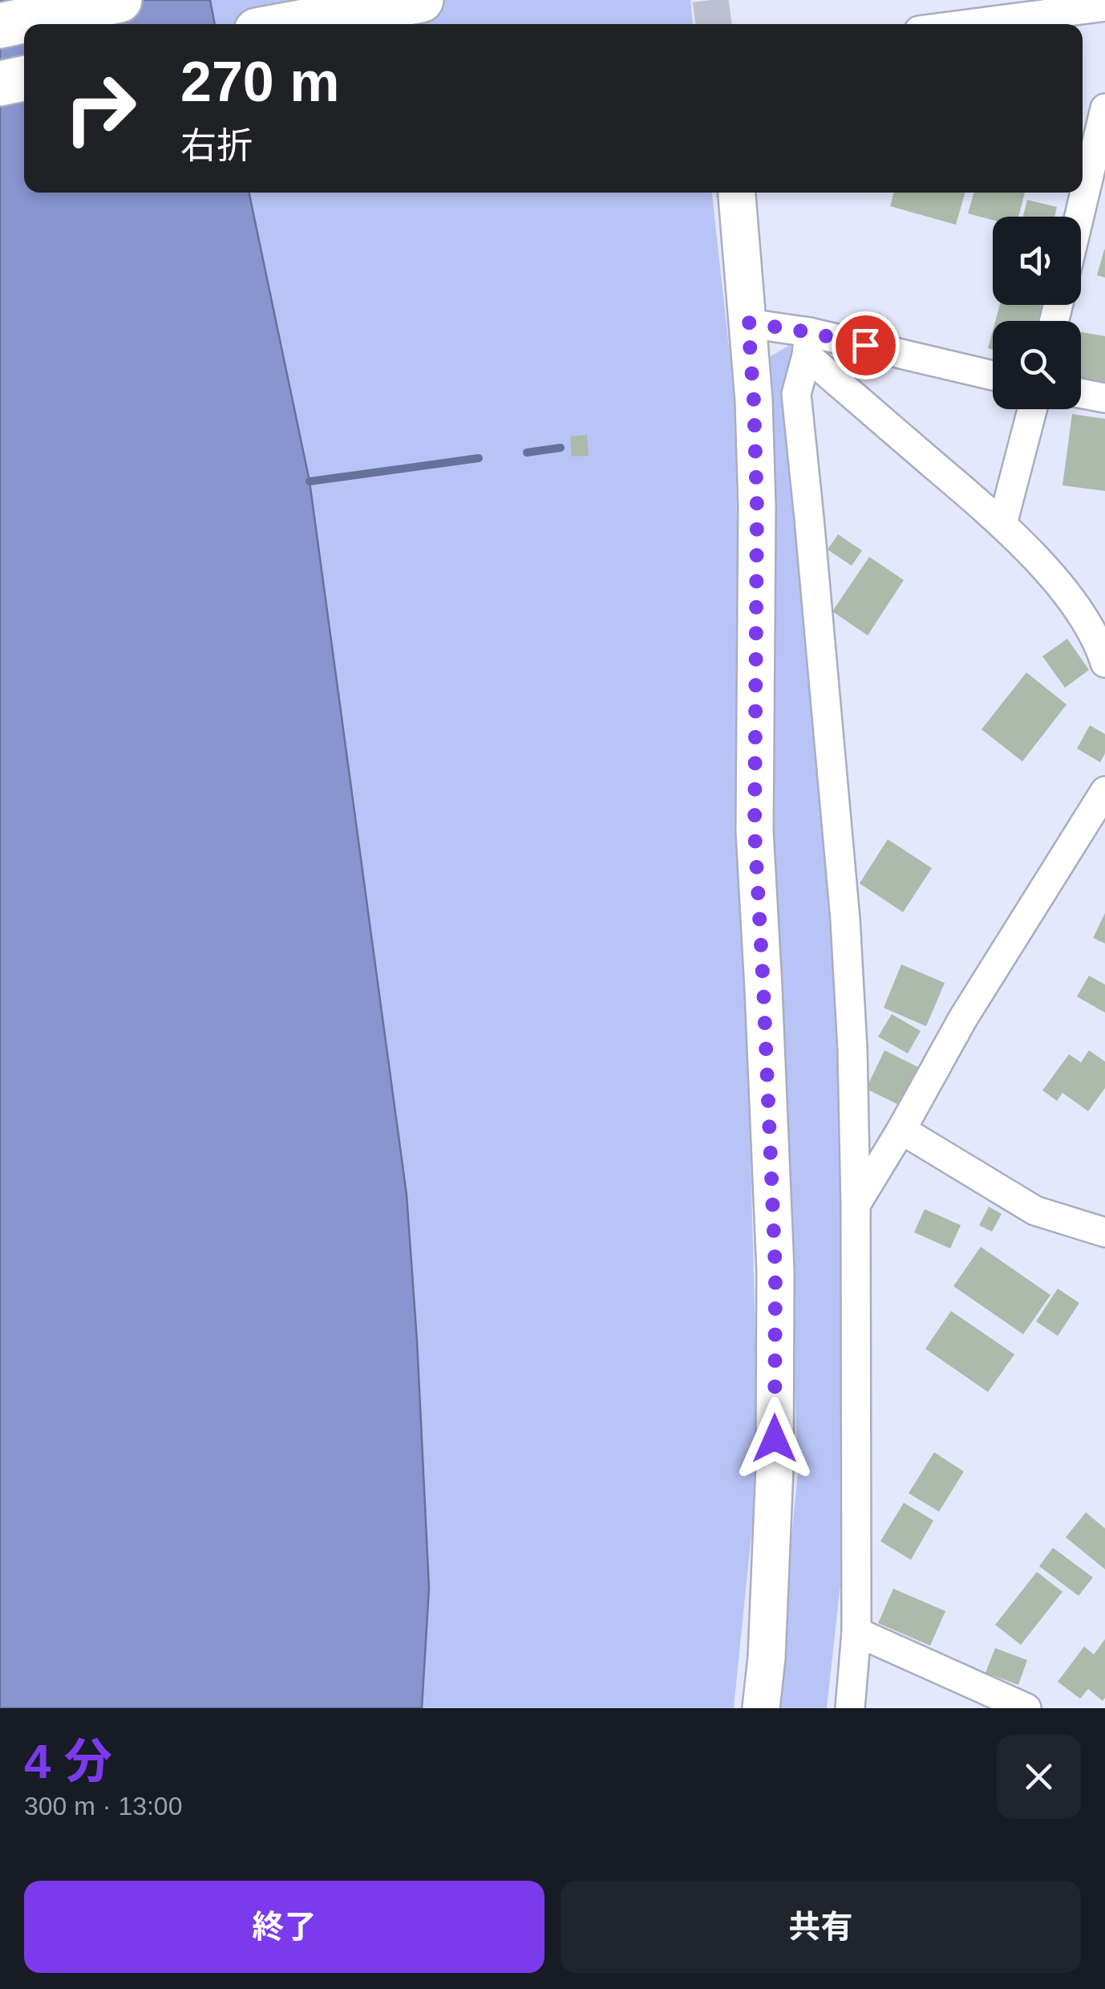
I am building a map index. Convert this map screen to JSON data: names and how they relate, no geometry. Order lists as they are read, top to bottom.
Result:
{
  "page": {
    "turn": ["270 m", "右折"],
    "heading": ["4 分", "300 m · 13:00"],
    "buttons": ["終了", "共有"]
  }
}
